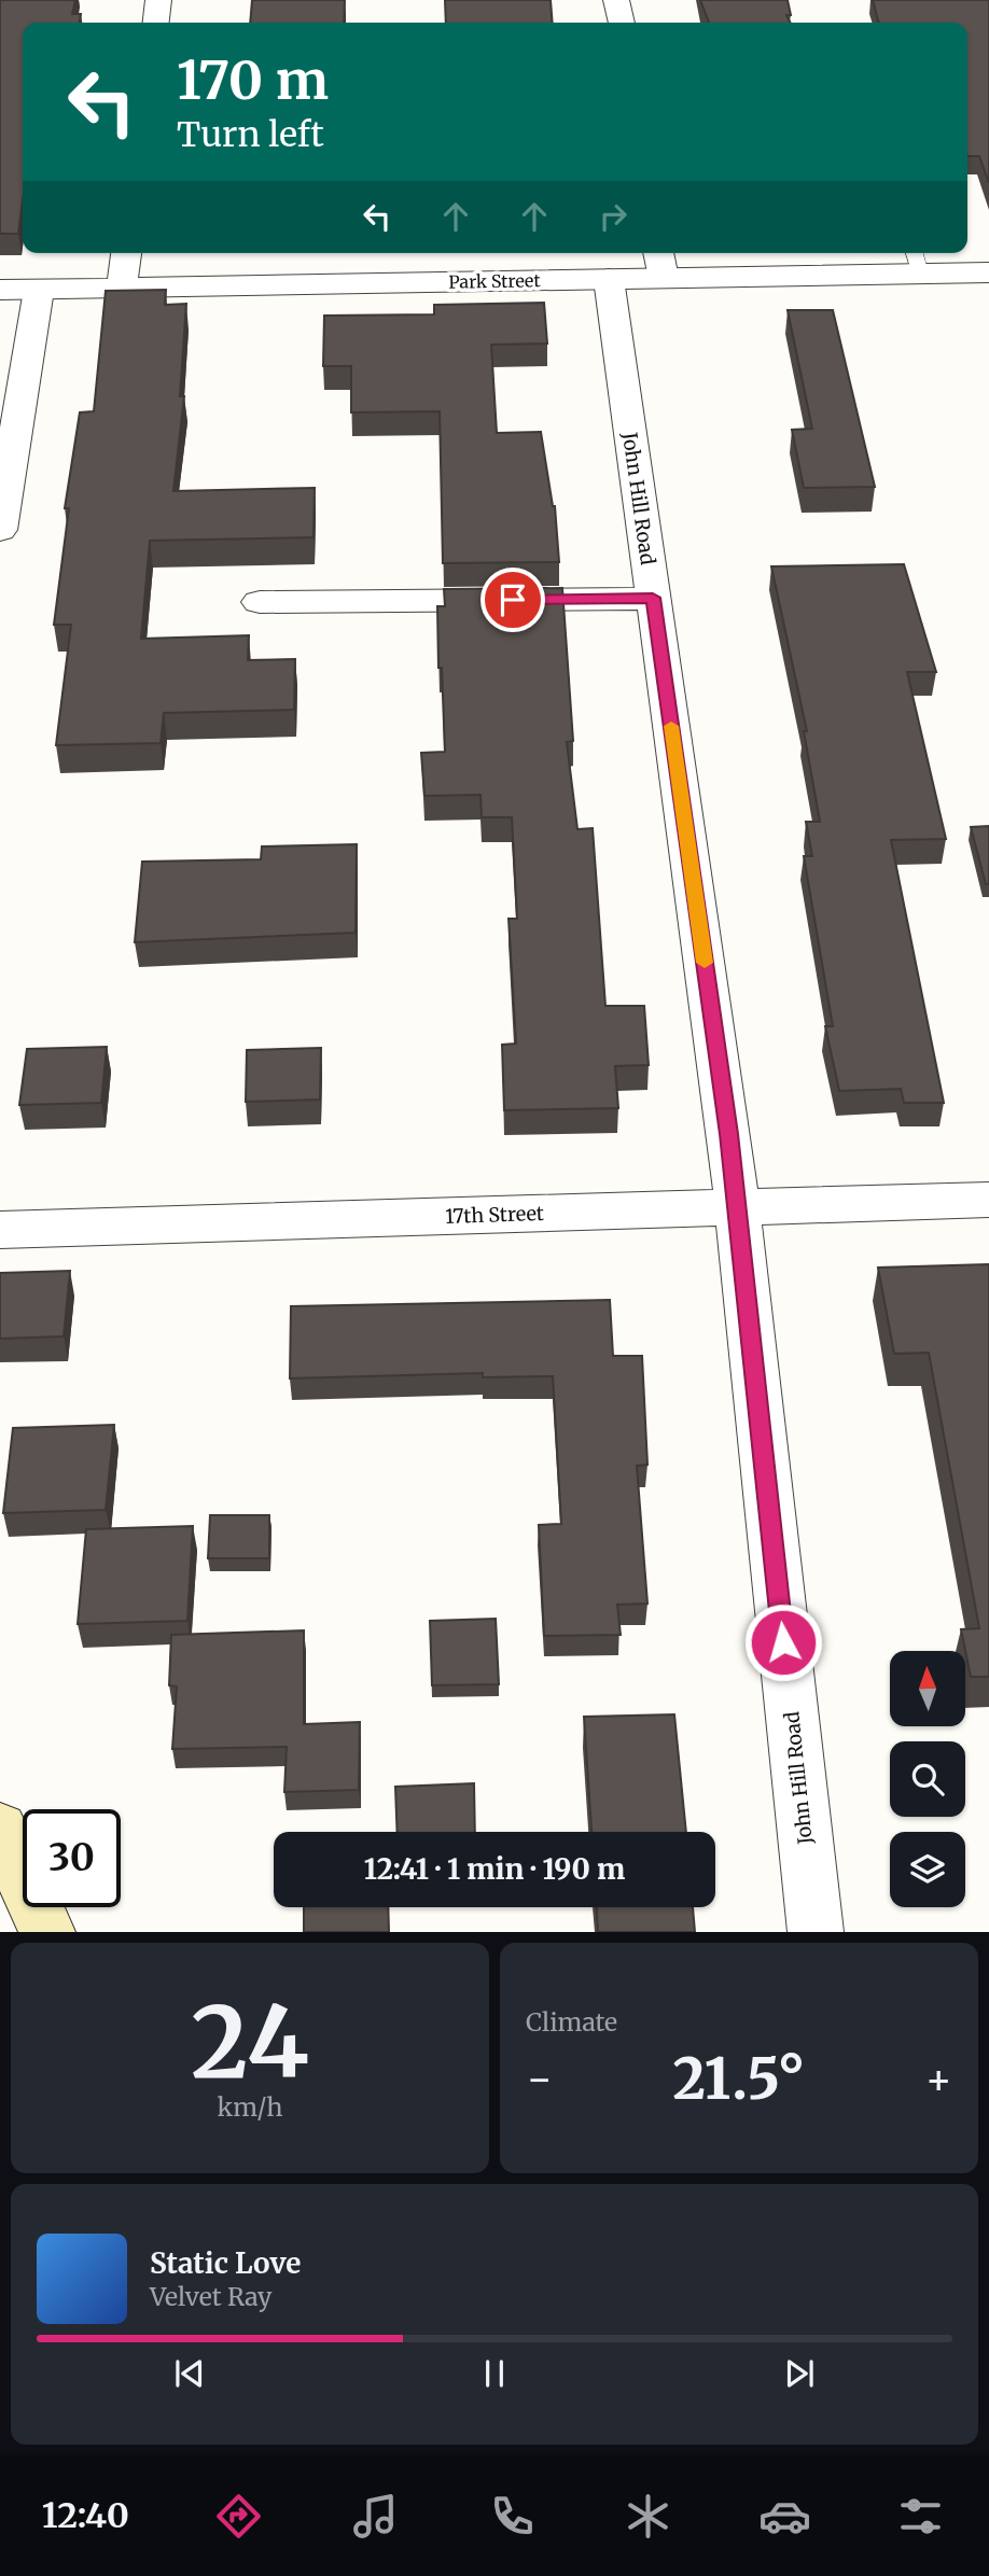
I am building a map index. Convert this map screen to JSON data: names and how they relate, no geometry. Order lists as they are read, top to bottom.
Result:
{
  "streets": {
    "street": ["Park Street", "John Hill Road", "17th Street"]
  },
  "crossings": [
    ["Park Street", "John Hill Road"],
    ["John Hill Road", "17th Street"]
  ],
  "north": "top",
  "page": {
    "turn": ["170 m", "Turn left"],
    "limit": "30",
    "trip": "12:41 · 1 min · 190 m",
    "tile": [
      ["24", "km/h"],
      "Climate"
    ],
    "heat": ["−", "21.5°", "+"],
    "song": ["Static Love", "Velvet Ray"],
    "tabs": "12:40"
  }
}
